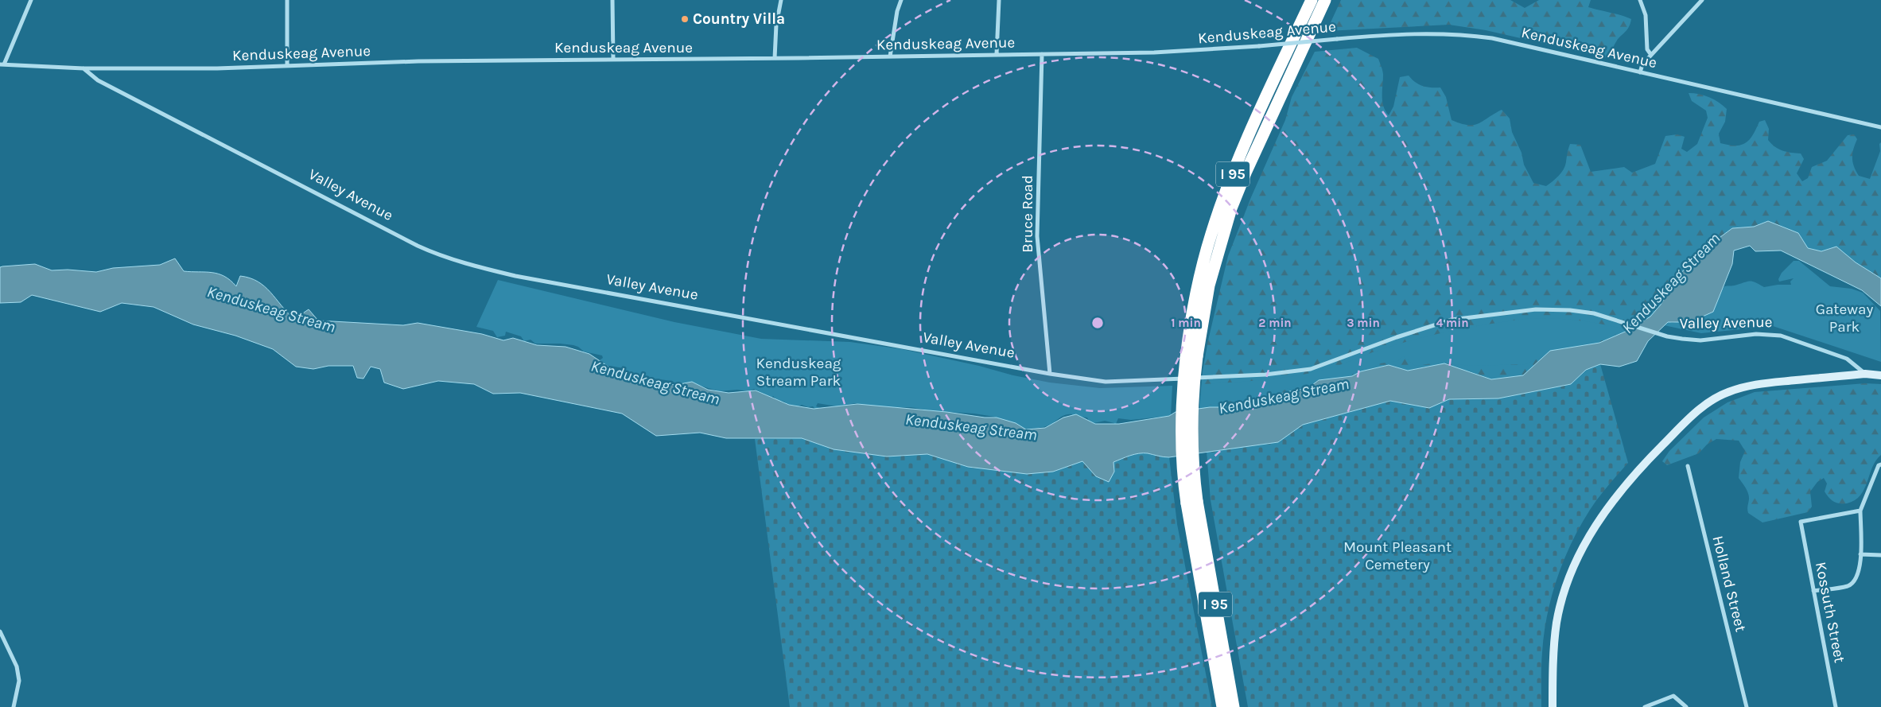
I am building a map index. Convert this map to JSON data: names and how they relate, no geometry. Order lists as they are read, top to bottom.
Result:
{
  "streets": {
    "highway": ["I 95"],
    "street": [
      "Kenduskeag Avenue",
      "Valley Avenue",
      "Bruce Road",
      "Holland Street",
      "Kossuth Street"
    ]
  },
  "crossings": [
    ["Kenduskeag Avenue", "Valley Avenue"],
    ["Kenduskeag Avenue", "Bruce Road"],
    ["Valley Avenue", "Bruce Road"]
  ],
  "water": ["Kenduskeag Stream"],
  "parks": ["Gateway Park", "Kenduskeag Stream Park", "Mount Pleasant Cemetery"],
  "places": ["Country Villa"],
  "rings": [
    "1 min",
    "2 min",
    "3 min",
    "4 min"
  ]
}
